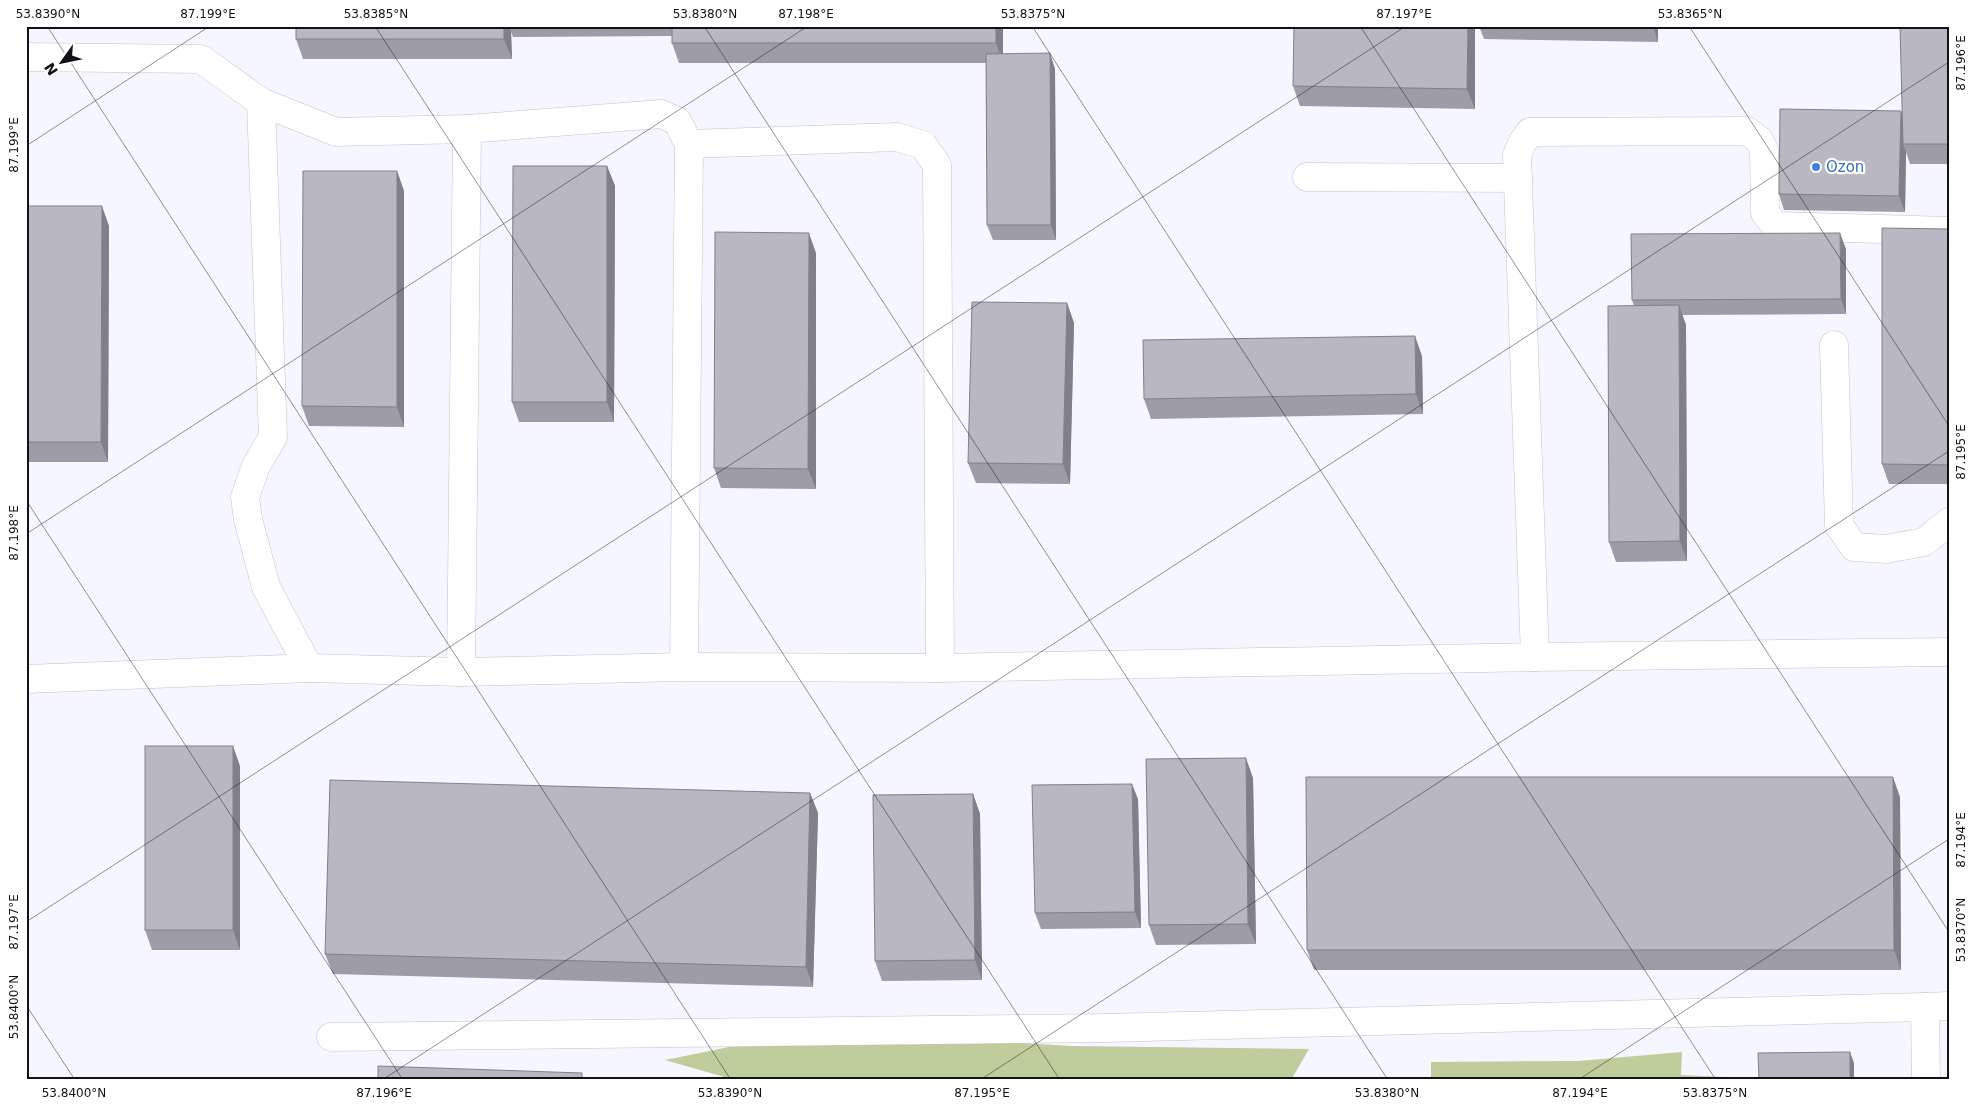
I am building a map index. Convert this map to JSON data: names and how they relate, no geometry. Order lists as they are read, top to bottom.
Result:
{
  "places": ["Ozon"],
  "north": "bottom left",
  "coordinates": [
    "53.8390°N",
    "87.199°E",
    "53.8385°N",
    "53.8380°N",
    "87.198°E",
    "53.8375°N",
    "87.197°E",
    "53.8365°N",
    "87.196°E",
    "87.195°E",
    "87.194°E",
    "53.8370°N",
    "53.8400°N"
  ]
}
